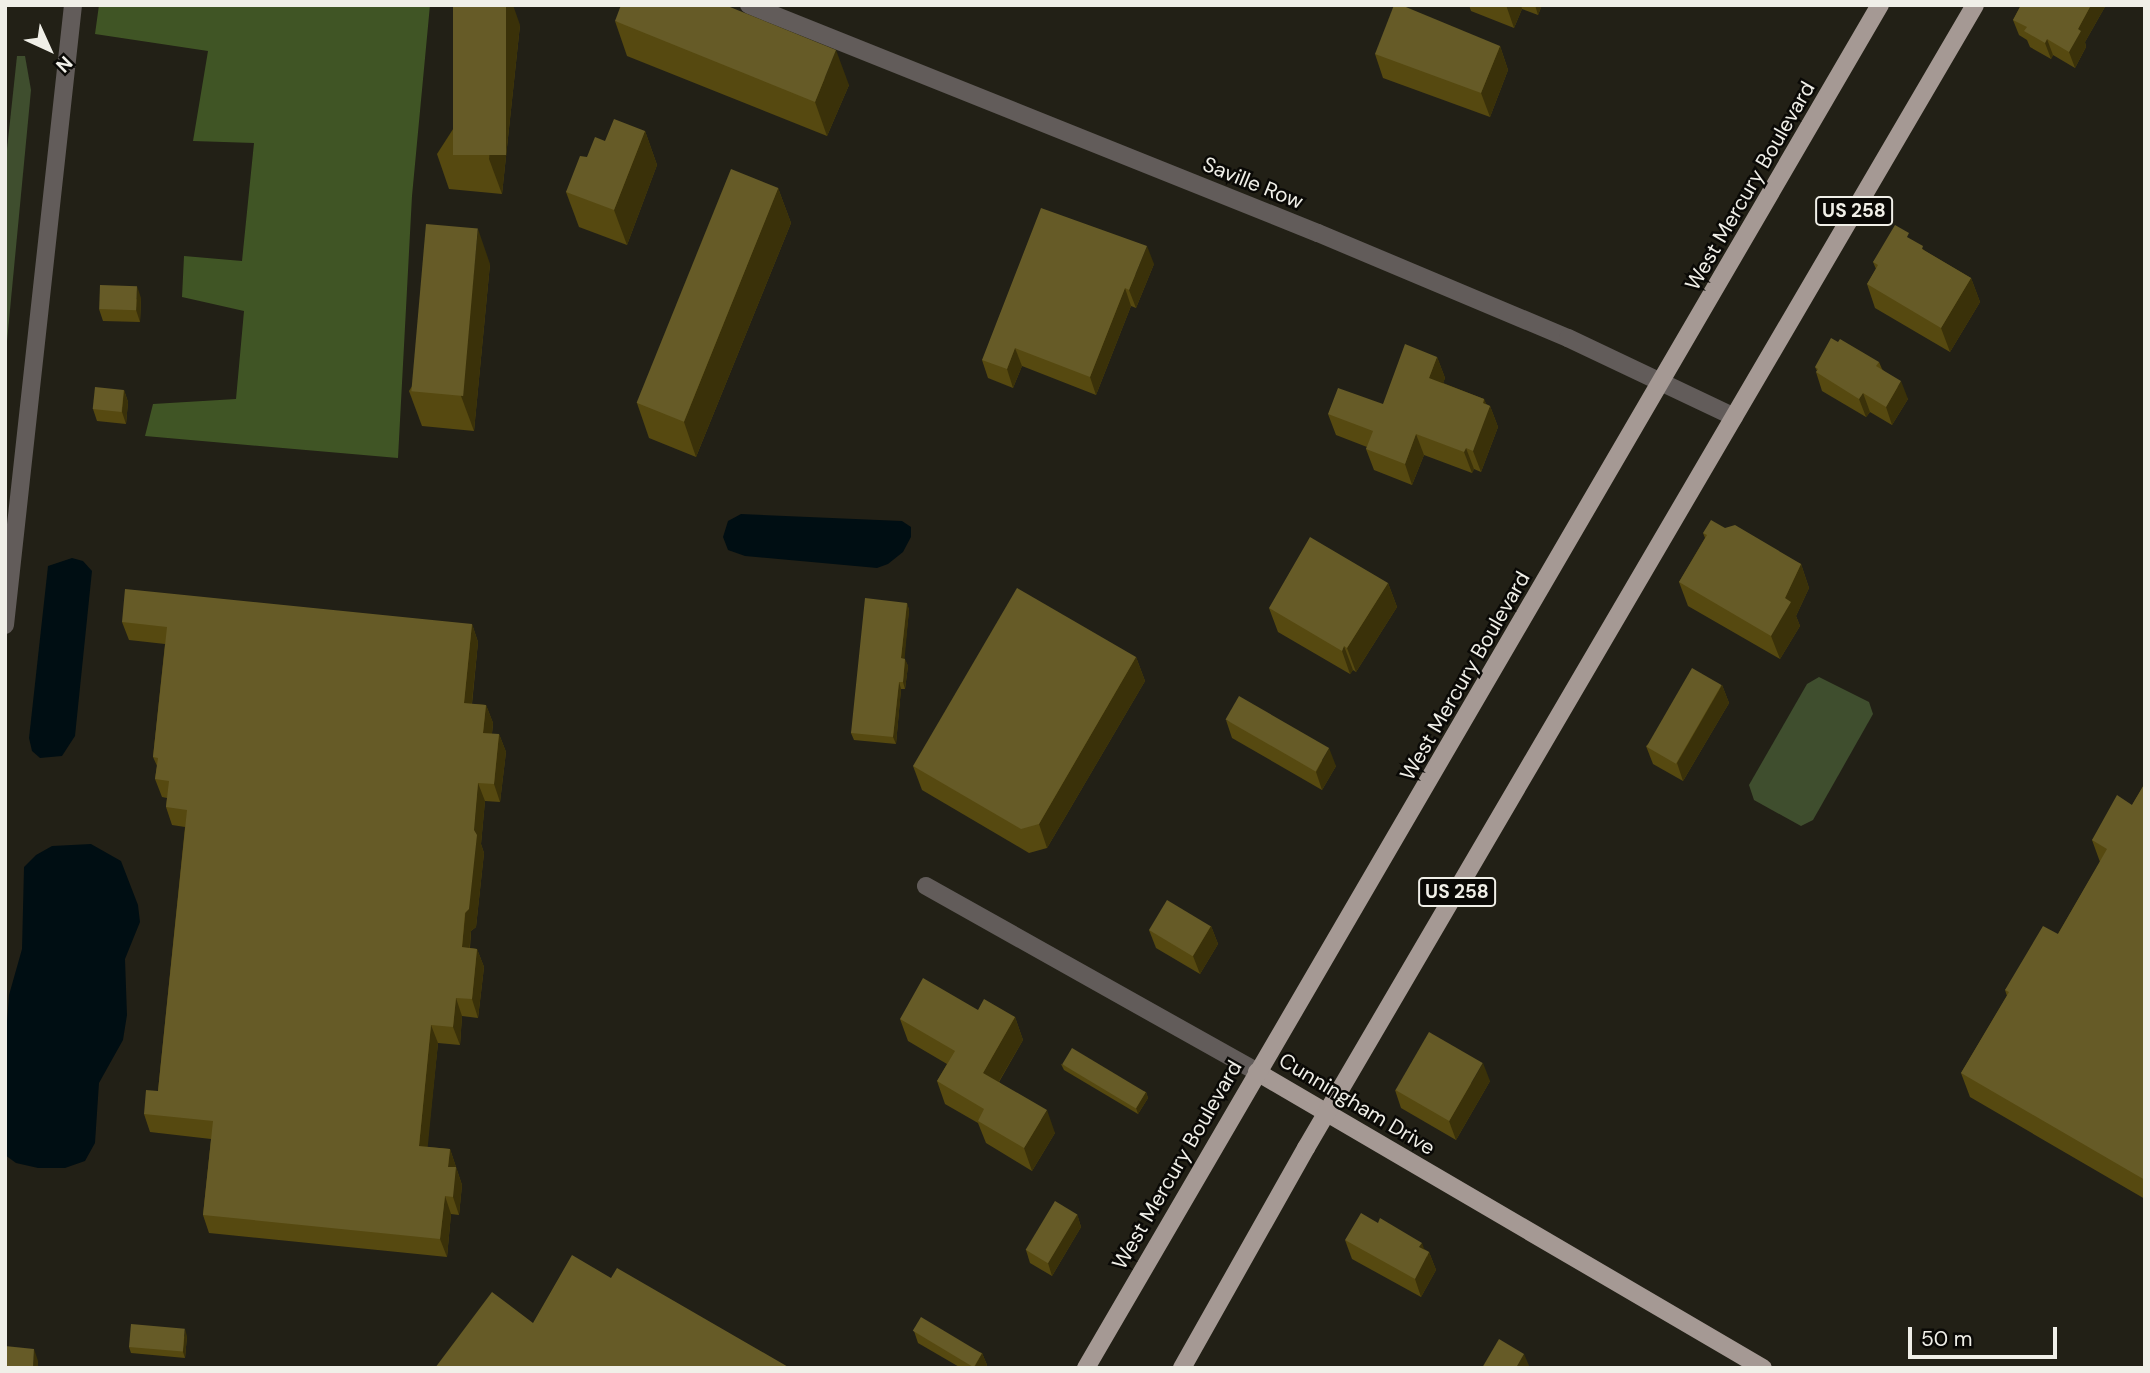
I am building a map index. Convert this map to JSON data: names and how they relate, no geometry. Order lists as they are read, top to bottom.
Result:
{
  "streets": {
    "main road": ["West Mercury Boulevard", "US 258", "Cunningham Drive"],
    "street": ["Saville Row"]
  },
  "crossings": [
    ["Saville Row", "West Mercury Boulevard"],
    ["Saville Row", "US 258"],
    ["West Mercury Boulevard", "Cunningham Drive"],
    ["US 258", "Cunningham Drive"]
  ],
  "scale_bar": "50 m",
  "north": "bottom right"
}
